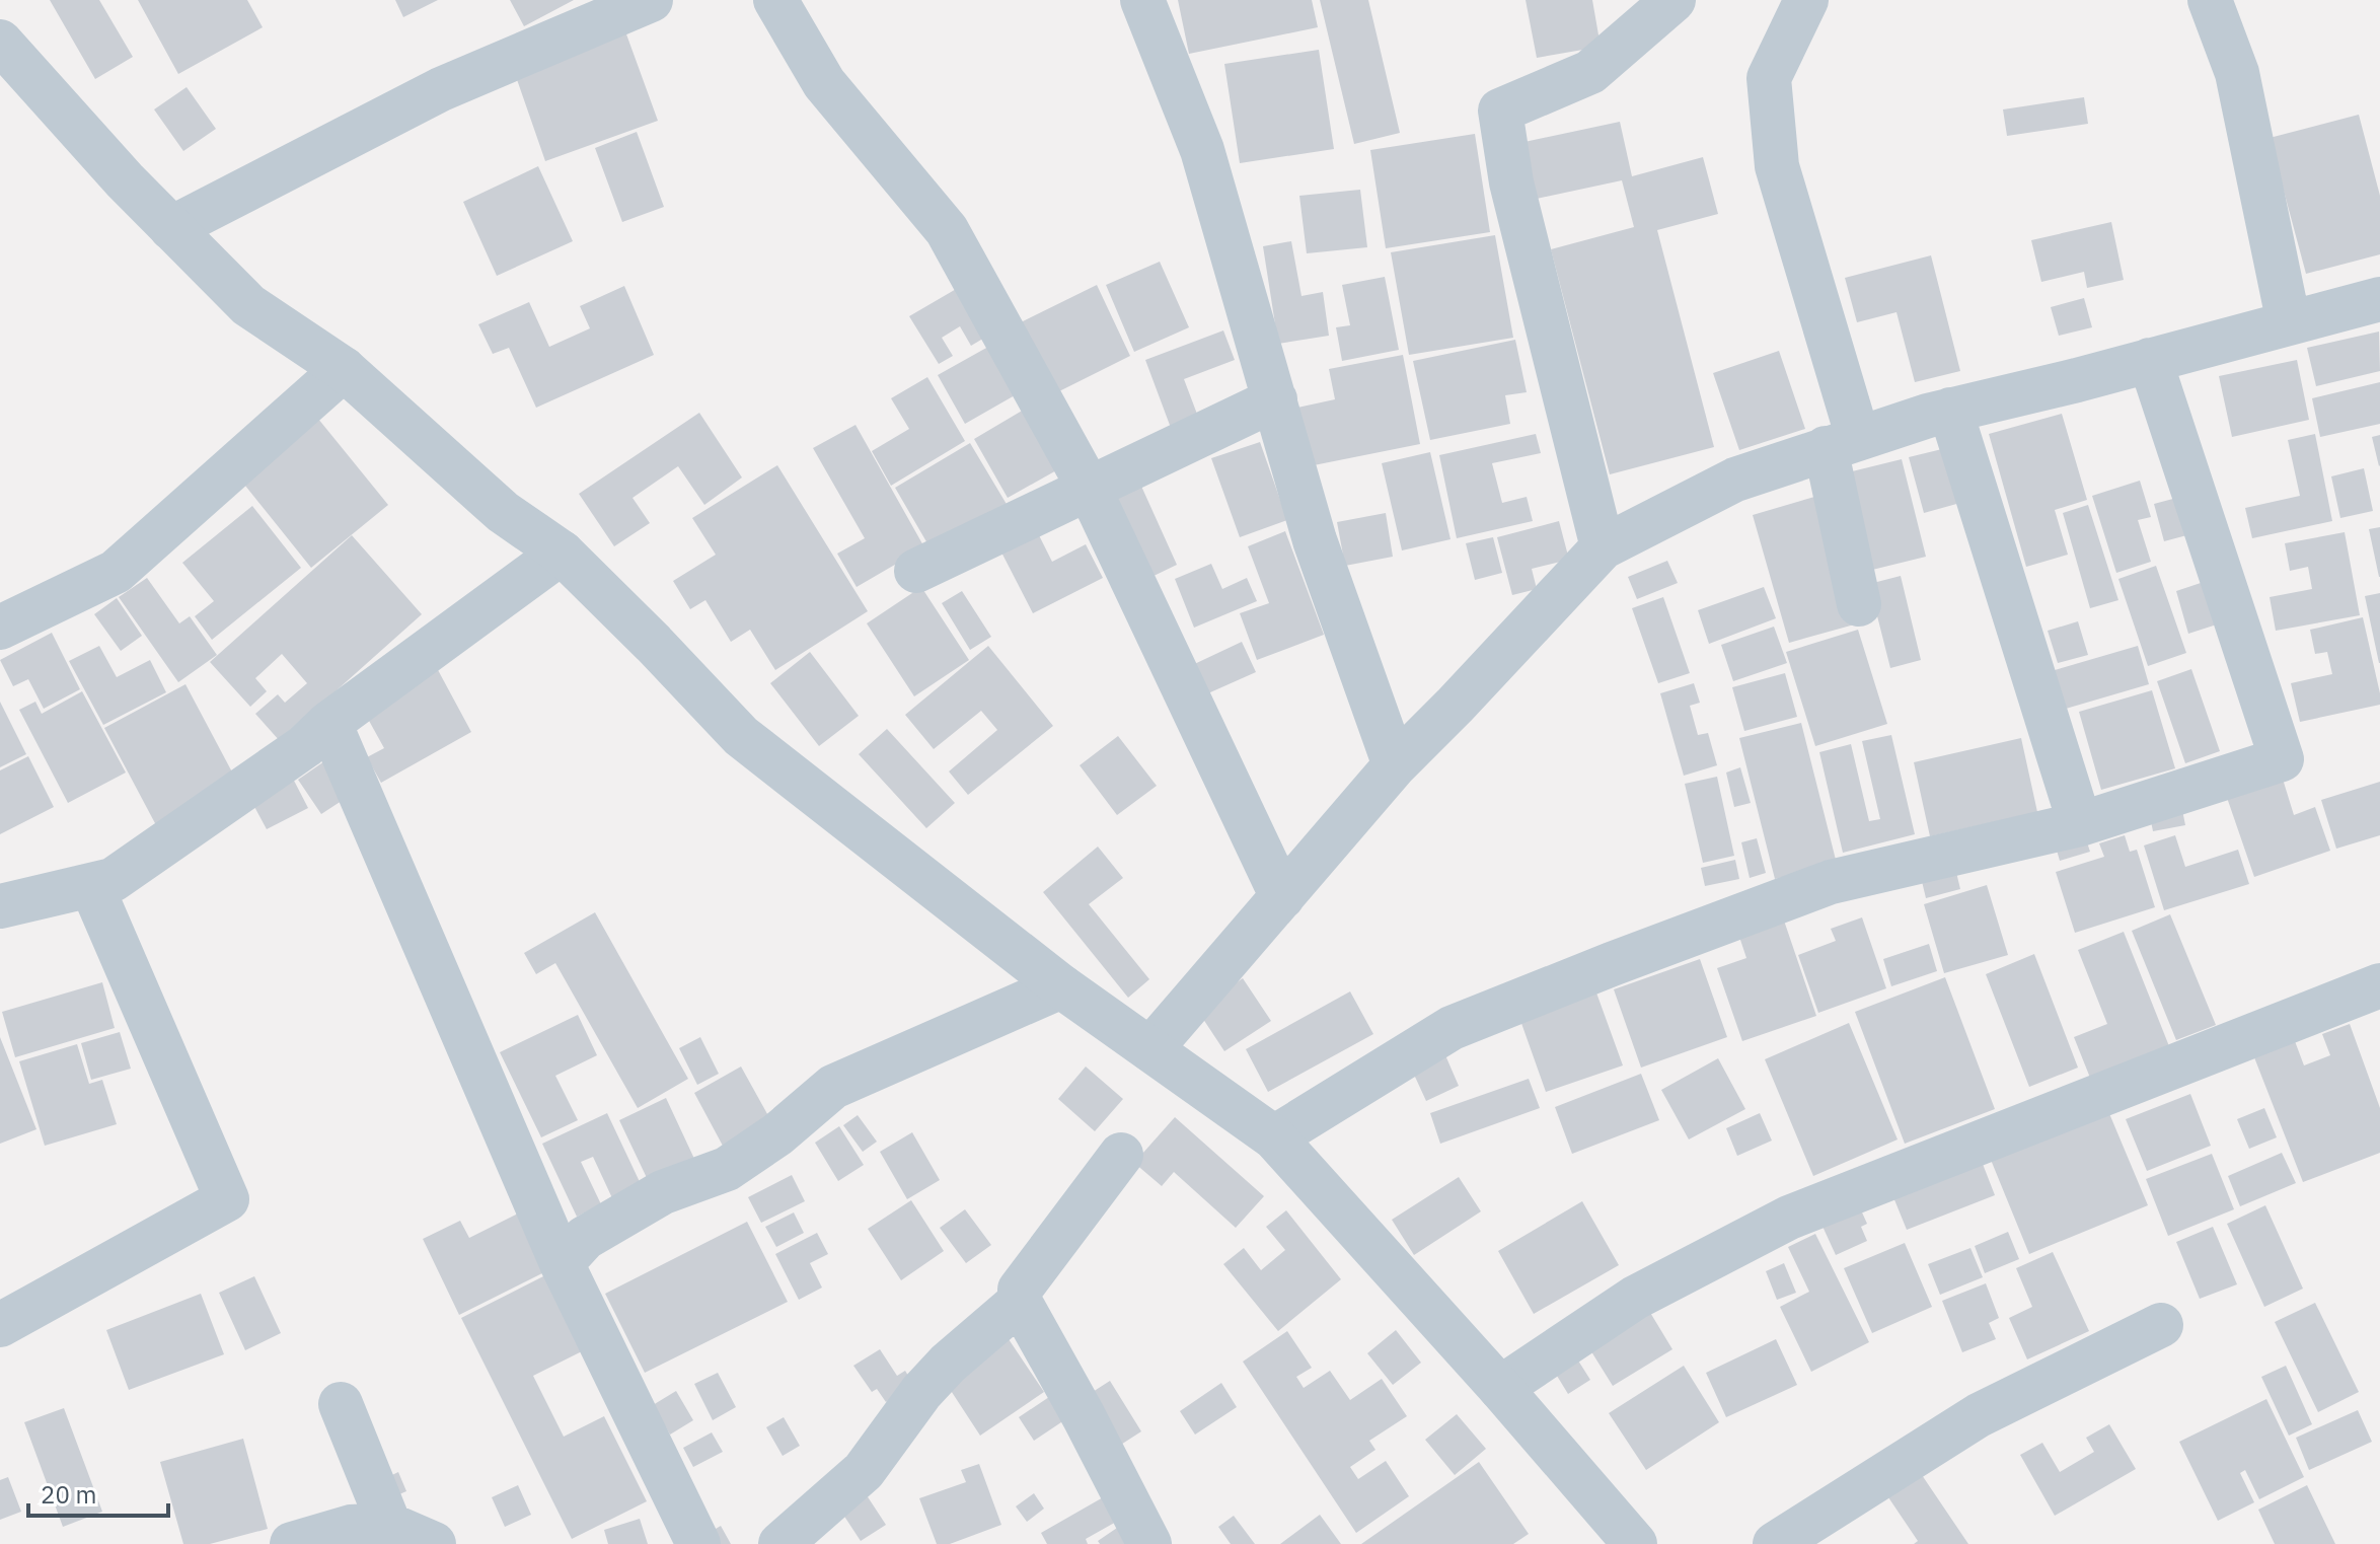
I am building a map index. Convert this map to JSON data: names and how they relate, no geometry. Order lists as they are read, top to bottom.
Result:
{
  "scale_bar": "20 m"
}
